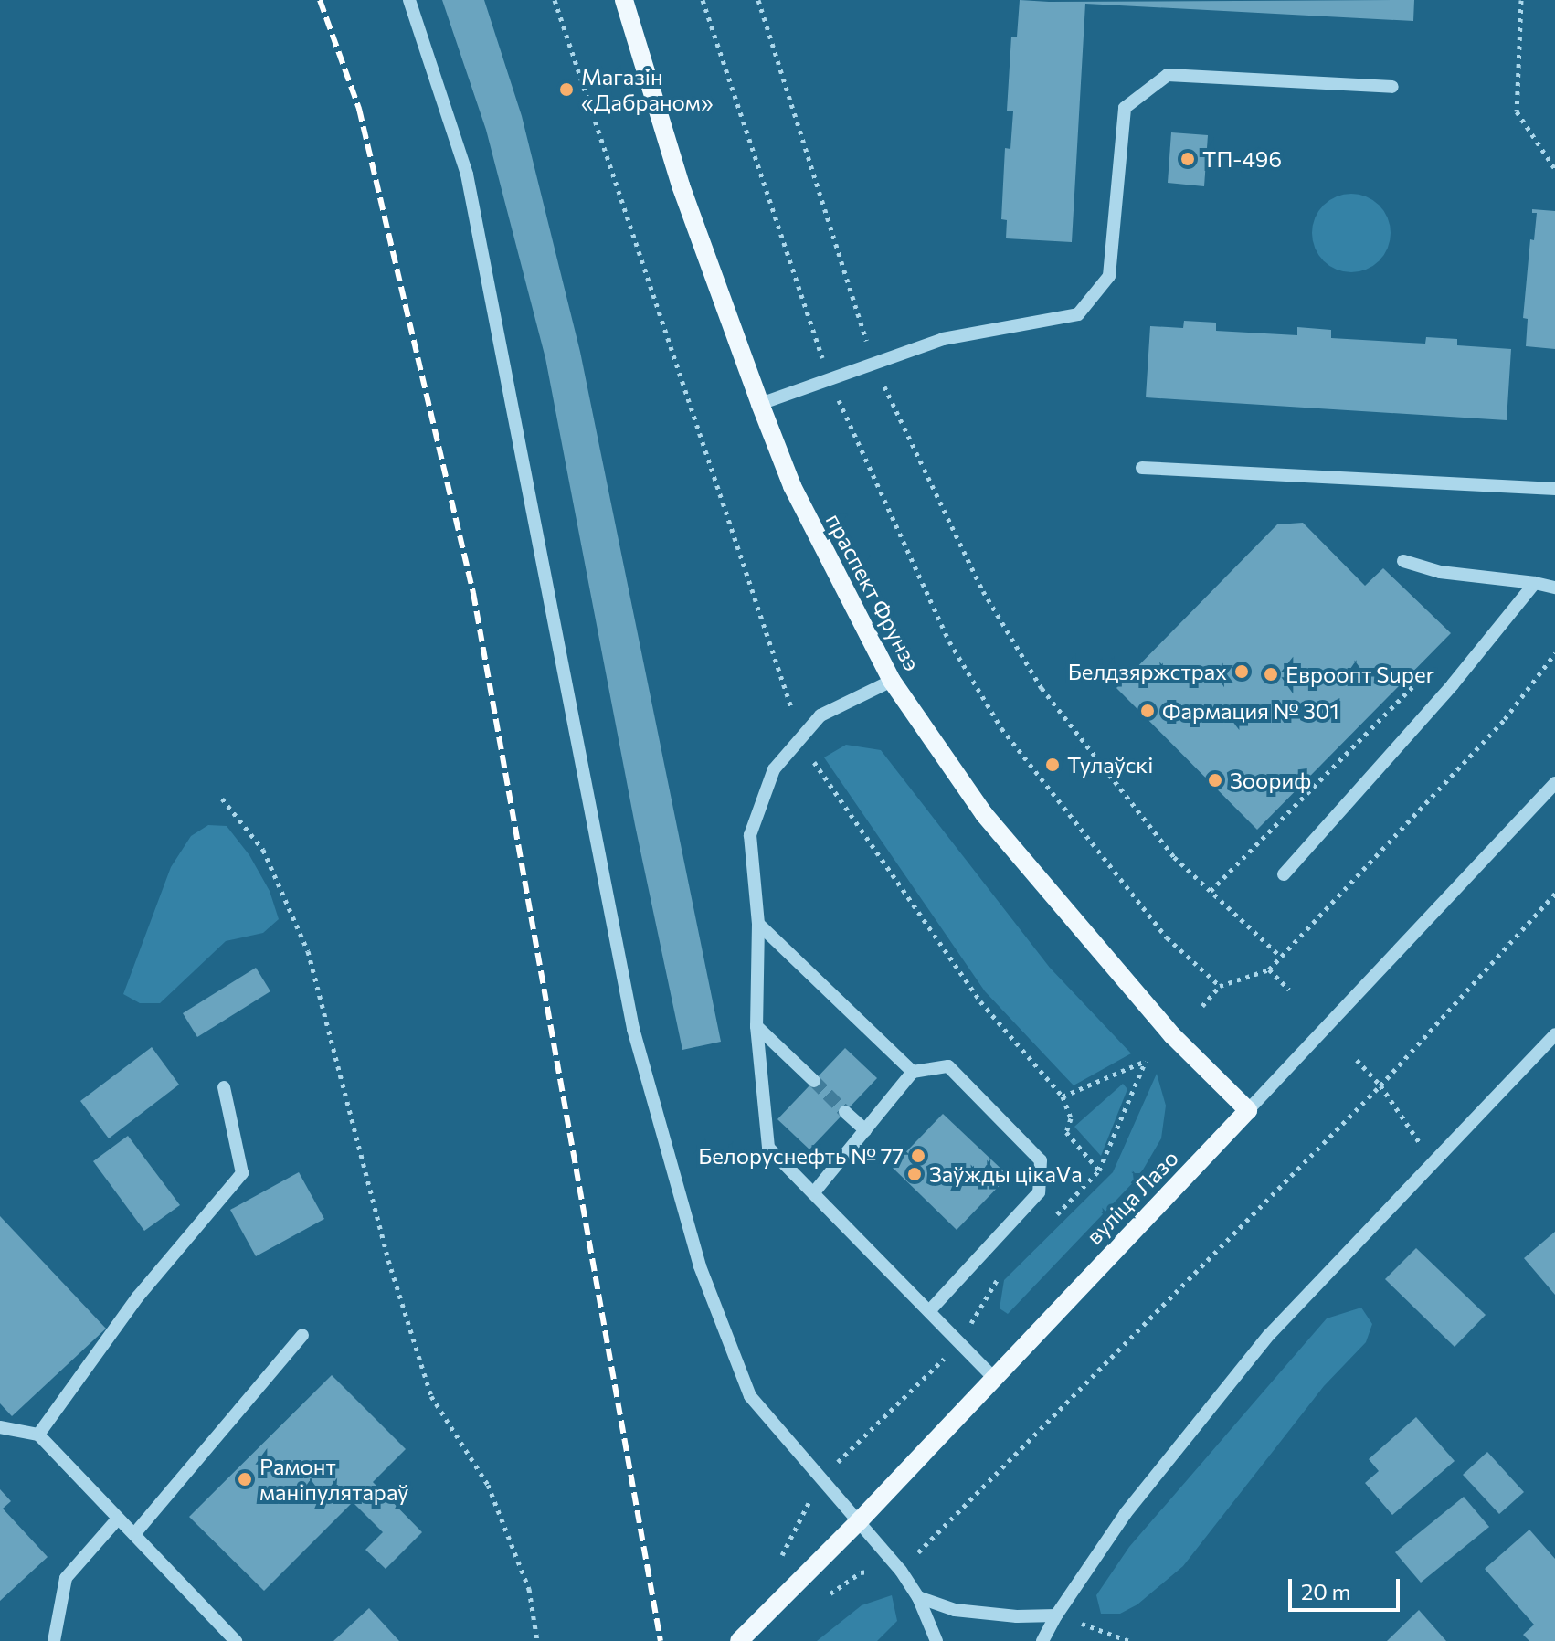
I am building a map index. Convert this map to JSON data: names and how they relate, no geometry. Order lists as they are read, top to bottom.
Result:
{
  "streets": {
    "main road": ["праспект Фрунзэ", "вуліца Лазо"]
  },
  "crossings": [
    ["праспект Фрунзэ", "вуліца Лазо"]
  ],
  "places": [
    "Магазін «Дабраном»",
    "ТП-496",
    "Белдзяржстрах",
    "Евроопт Super",
    "Фармация № 301",
    "Тулаўскі",
    "Зоориф",
    "Белоруснефть № 77",
    "Заўжды цікаVа",
    "Рамонт маніпулятараў"
  ],
  "scale_bar": "20 m"
}
